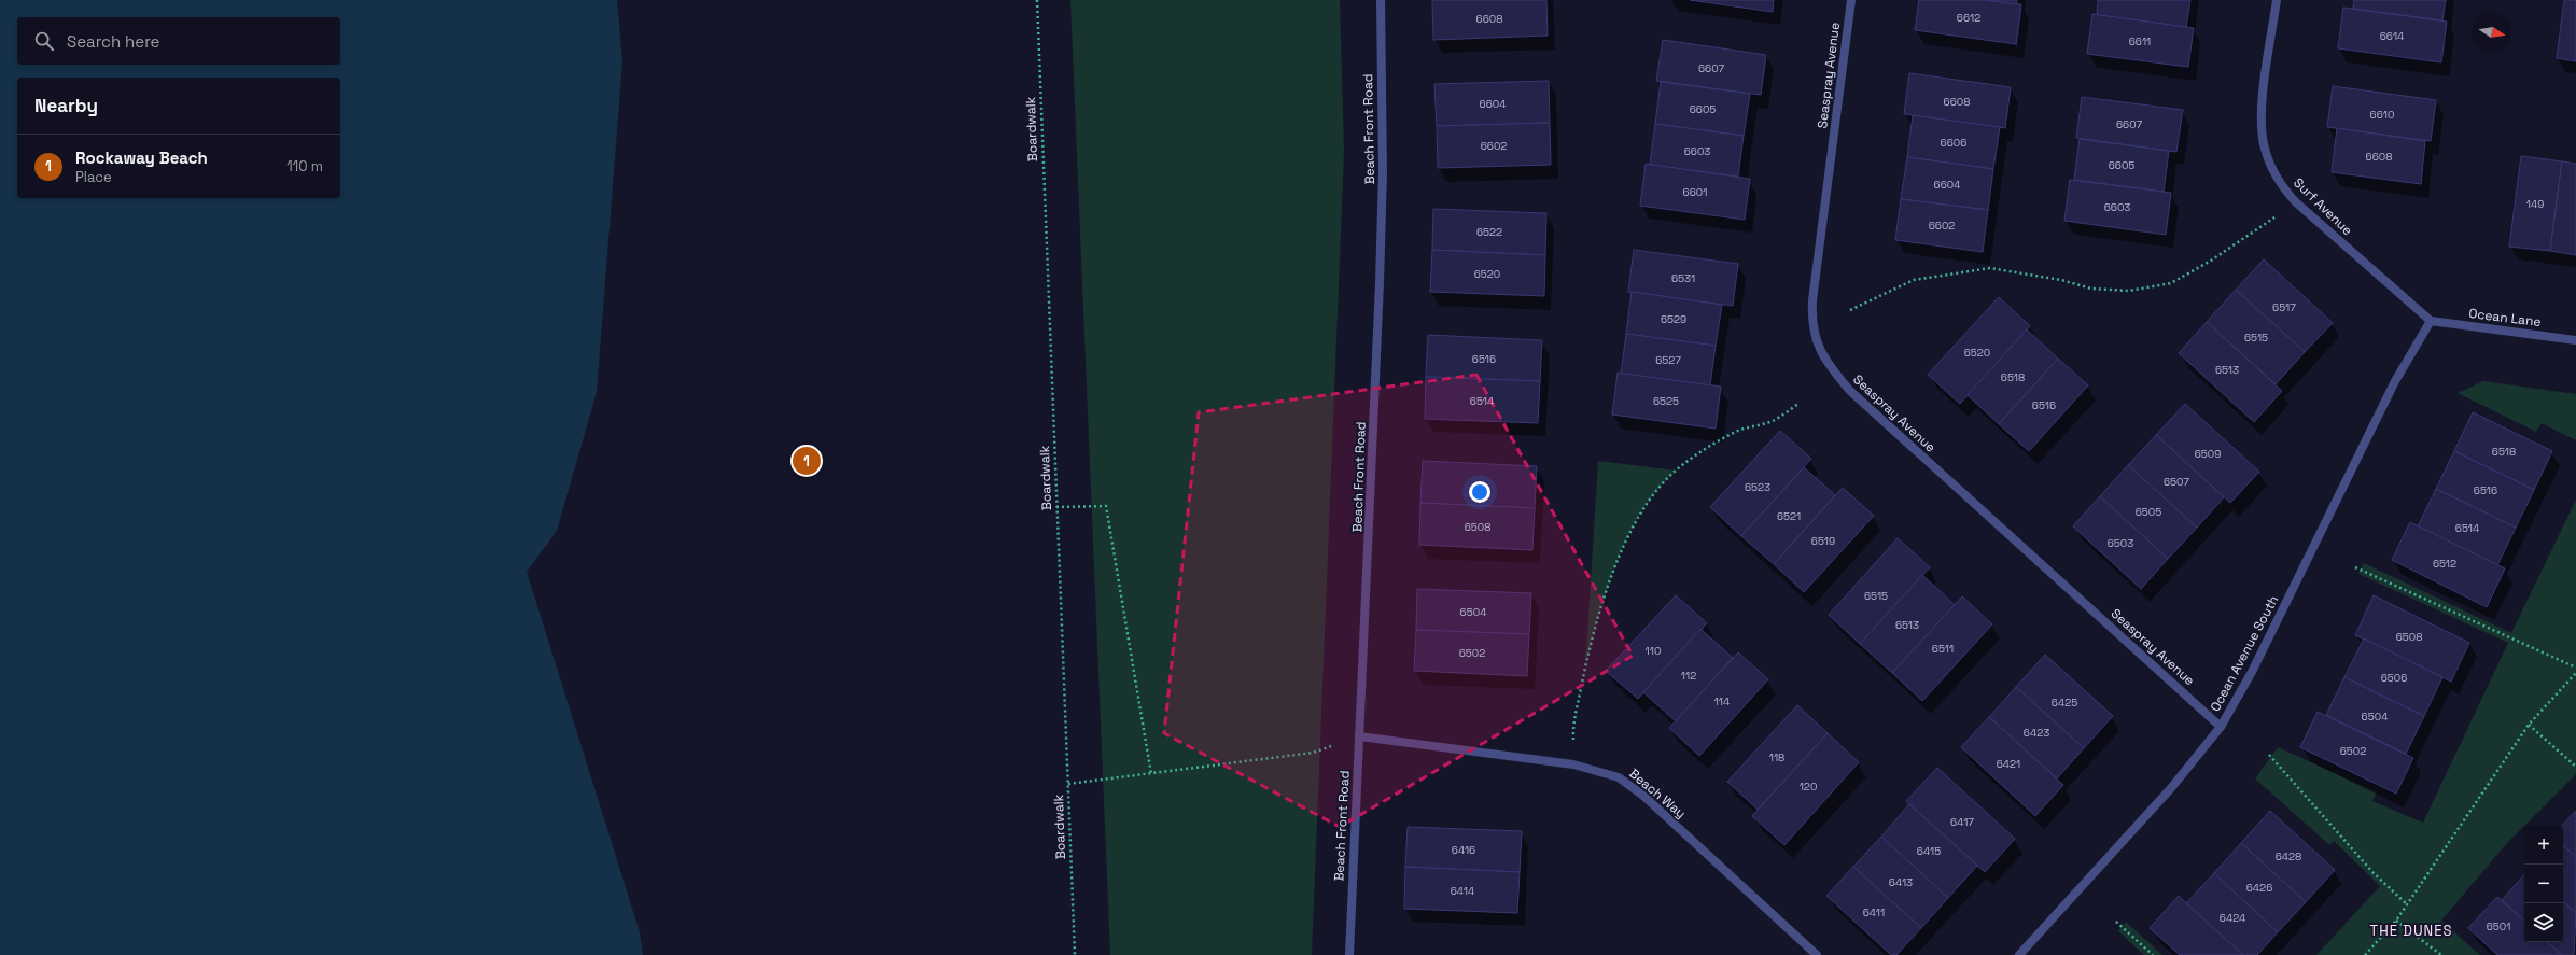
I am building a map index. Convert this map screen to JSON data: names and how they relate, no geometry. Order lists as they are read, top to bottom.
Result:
{
  "streets": {
    "street": [
      "Seaspray Avenue",
      "Beach Front Road",
      "Surf Avenue",
      "Ocean Lane",
      "Ocean Avenue South",
      "Beach Way"
    ],
    "path": ["Boardwalk"]
  },
  "crossings": [
    ["Seaspray Avenue", "Ocean Avenue South"],
    ["Beach Front Road", "Beach Way"],
    ["Surf Avenue", "Ocean Lane"],
    ["Surf Avenue", "Ocean Avenue South"],
    ["Ocean Lane", "Ocean Avenue South"]
  ],
  "districts": ["THE DUNES"],
  "house_numbers": [
    "6612",
    "6608",
    "6614",
    "6611",
    "6607",
    "6608",
    "6604",
    "6605",
    "6610",
    "6607",
    "6606",
    "6602",
    "6603",
    "6608",
    "6605",
    "6604",
    "6601",
    "149",
    "6603",
    "6602",
    "6522",
    "6520",
    "6531",
    "6517",
    "6529",
    "6515",
    "6520",
    "6516",
    "6527",
    "6513",
    "6518",
    "6514",
    "6525",
    "6516",
    "6518",
    "6509",
    "6507",
    "6523",
    "6516",
    "6505",
    "6521",
    "6508",
    "6514",
    "6519",
    "6503",
    "6512",
    "6515",
    "6504",
    "6513",
    "6508",
    "6511",
    "110",
    "6502",
    "112",
    "6506",
    "114",
    "6425",
    "6504",
    "6423",
    "6502",
    "118",
    "6421",
    "120",
    "6417",
    "6416",
    "6415",
    "6428",
    "6413",
    "6426",
    "6414",
    "6411",
    "6424",
    "6501"
  ],
  "north": "right",
  "page": {
    "search": "Search here",
    "heading": "Nearby",
    "list": [
      {
        "mark": "1",
        "name": "Rockaway Beach",
        "note": "Place",
        "value": "110 m"
      }
    ],
    "pins": "1",
    "map_buttons": ["+", "−"]
  }
}
